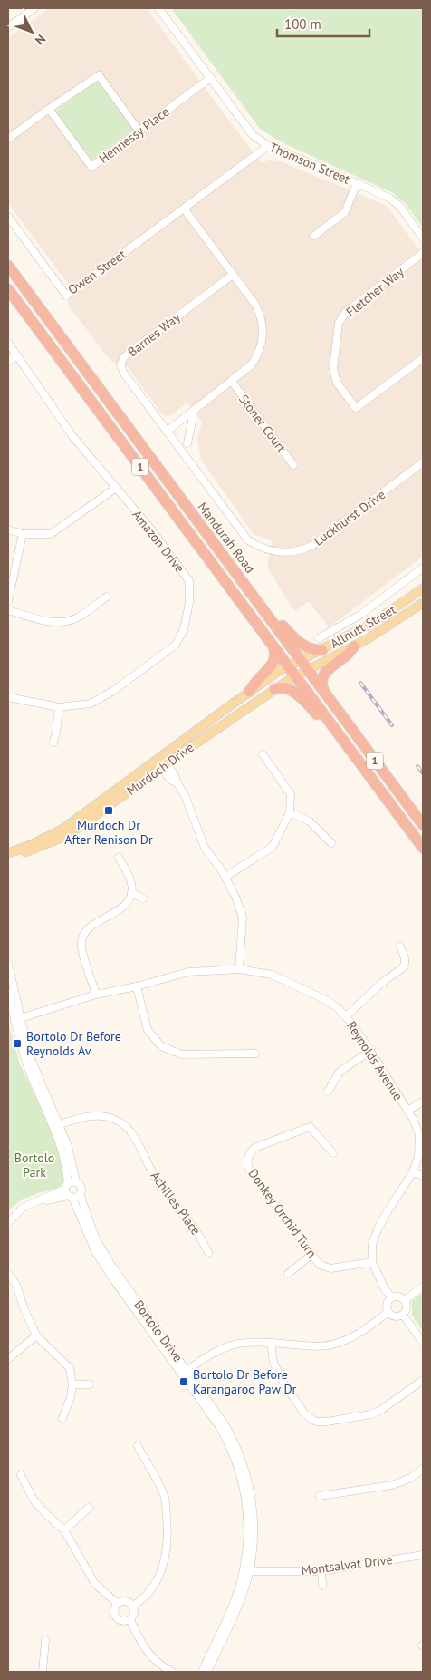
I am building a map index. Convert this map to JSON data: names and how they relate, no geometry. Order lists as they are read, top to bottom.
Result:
{
  "streets": {
    "highway": ["1", "Mandurah Road"],
    "main road": ["Allnutt Street", "Murdoch Drive"],
    "street": [
      "Hennessy Place",
      "Thomson Street",
      "Owen Street",
      "Fletcher Way",
      "Barnes Way",
      "Stoner Court",
      "Luckhurst Drive",
      "Amazon Drive",
      "Reynolds Avenue",
      "Achilles Place",
      "Donkey Orchid Turn",
      "Bortolo Drive",
      "Montsalvat Drive"
    ]
  },
  "crossings": [
    ["Hennessy Place", "Thomson Street"],
    ["Barnes Way", "Luckhurst Drive"],
    ["1", "Murdoch Drive"],
    ["Mandurah Road", "Allnutt Street"],
    ["Mandurah Road", "Murdoch Drive"],
    ["Allnutt Street", "Murdoch Drive"],
    ["Reynolds Avenue", "Donkey Orchid Turn"],
    ["Reynolds Avenue", "Bortolo Drive"],
    ["Achilles Place", "Bortolo Drive"],
    ["Bortolo Drive", "Montsalvat Drive"]
  ],
  "parks": ["Bortolo Park"],
  "places": {
    "transit": ["Murdoch Dr After Renison Dr", "Bortolo Dr Before Reynolds Av", "Bortolo Dr Before Karangaroo Paw Dr"]
  },
  "scale_bar": "100 m",
  "north": "bottom right"
}
